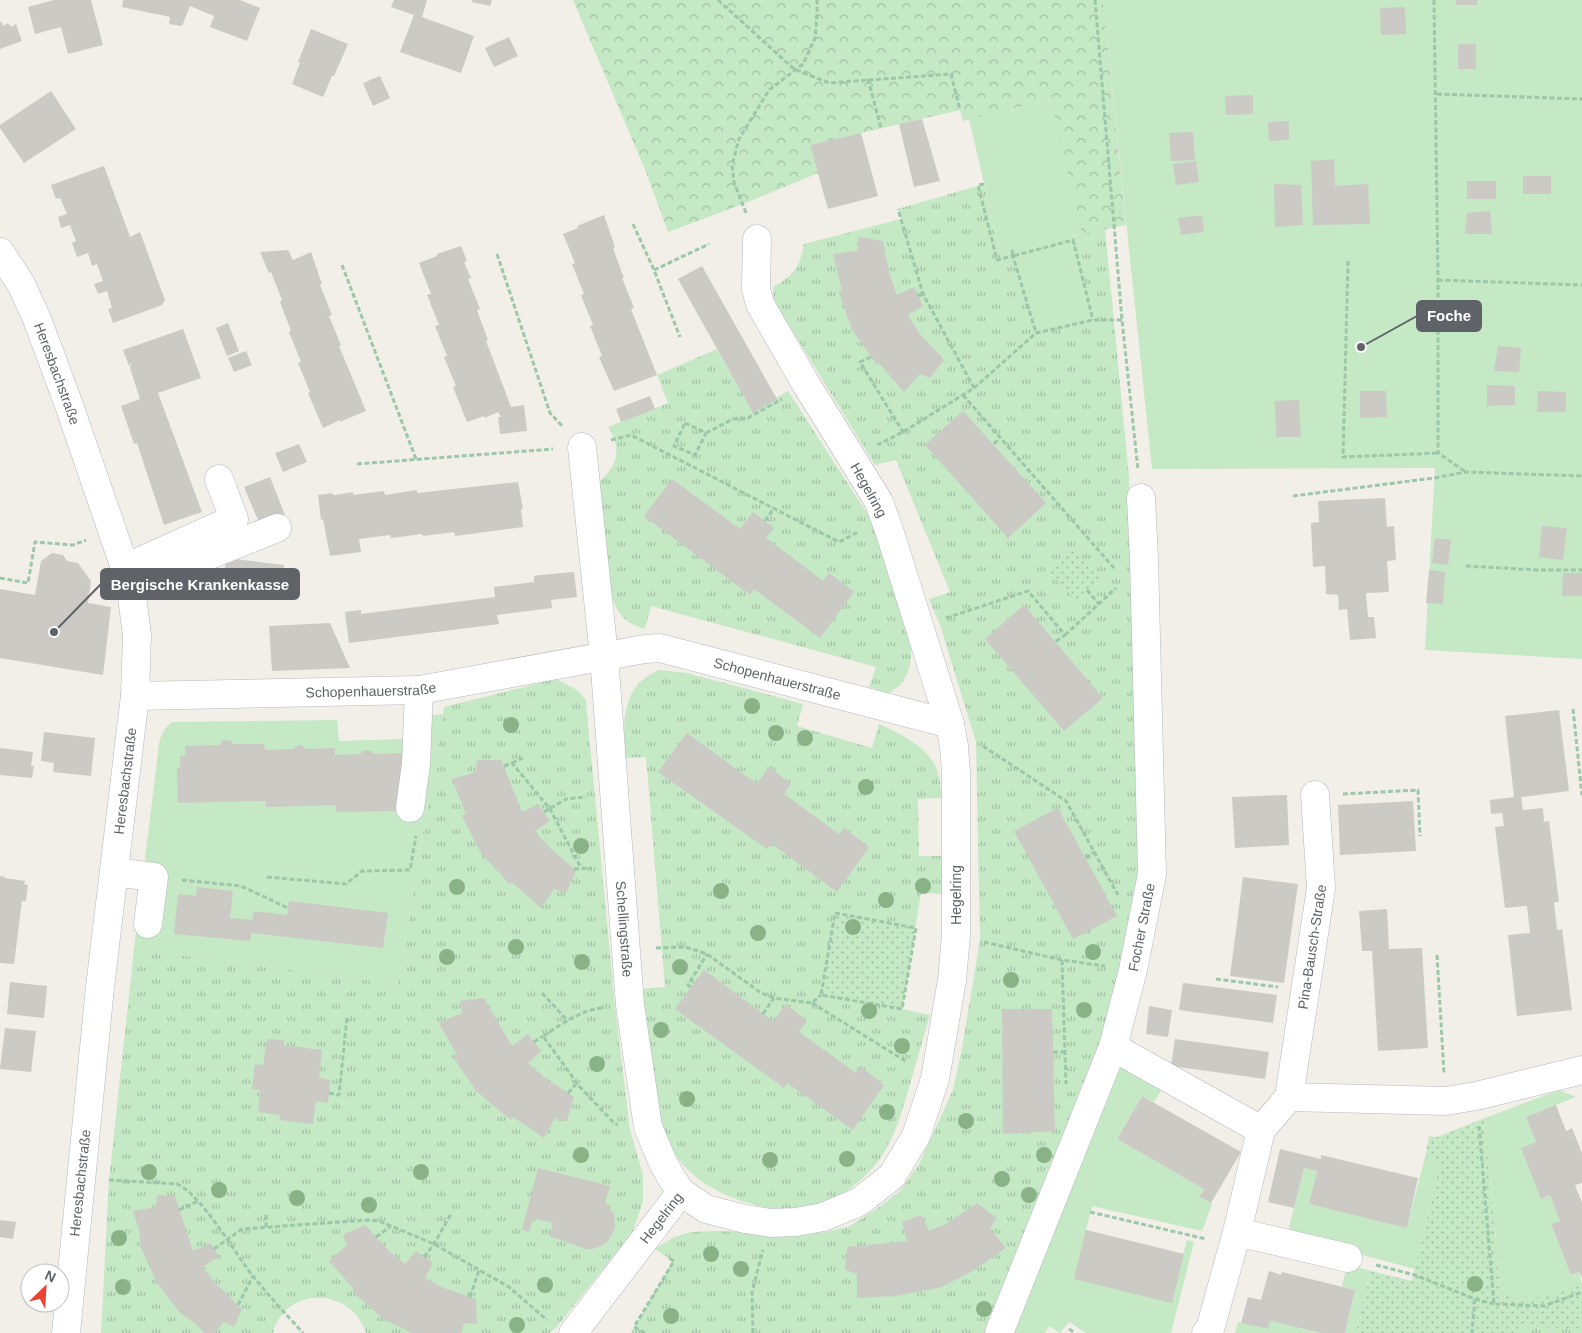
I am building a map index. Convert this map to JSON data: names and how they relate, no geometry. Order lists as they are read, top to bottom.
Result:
{
  "streets": {
    "street": [
      "Heresbachstraße",
      "Hegelring",
      "Schopenhauerstraße",
      "Focher Straße",
      "Schellingstraße",
      "Pina-Bausch-Straße"
    ]
  },
  "crossings": [
    ["Heresbachstraße", "Schopenhauerstraße"],
    ["Hegelring", "Schopenhauerstraße"],
    ["Hegelring", "Schellingstraße"],
    ["Schopenhauerstraße", "Schellingstraße"]
  ],
  "places": ["Foche", "Bergische Krankenkasse"],
  "north": "top right"
}
